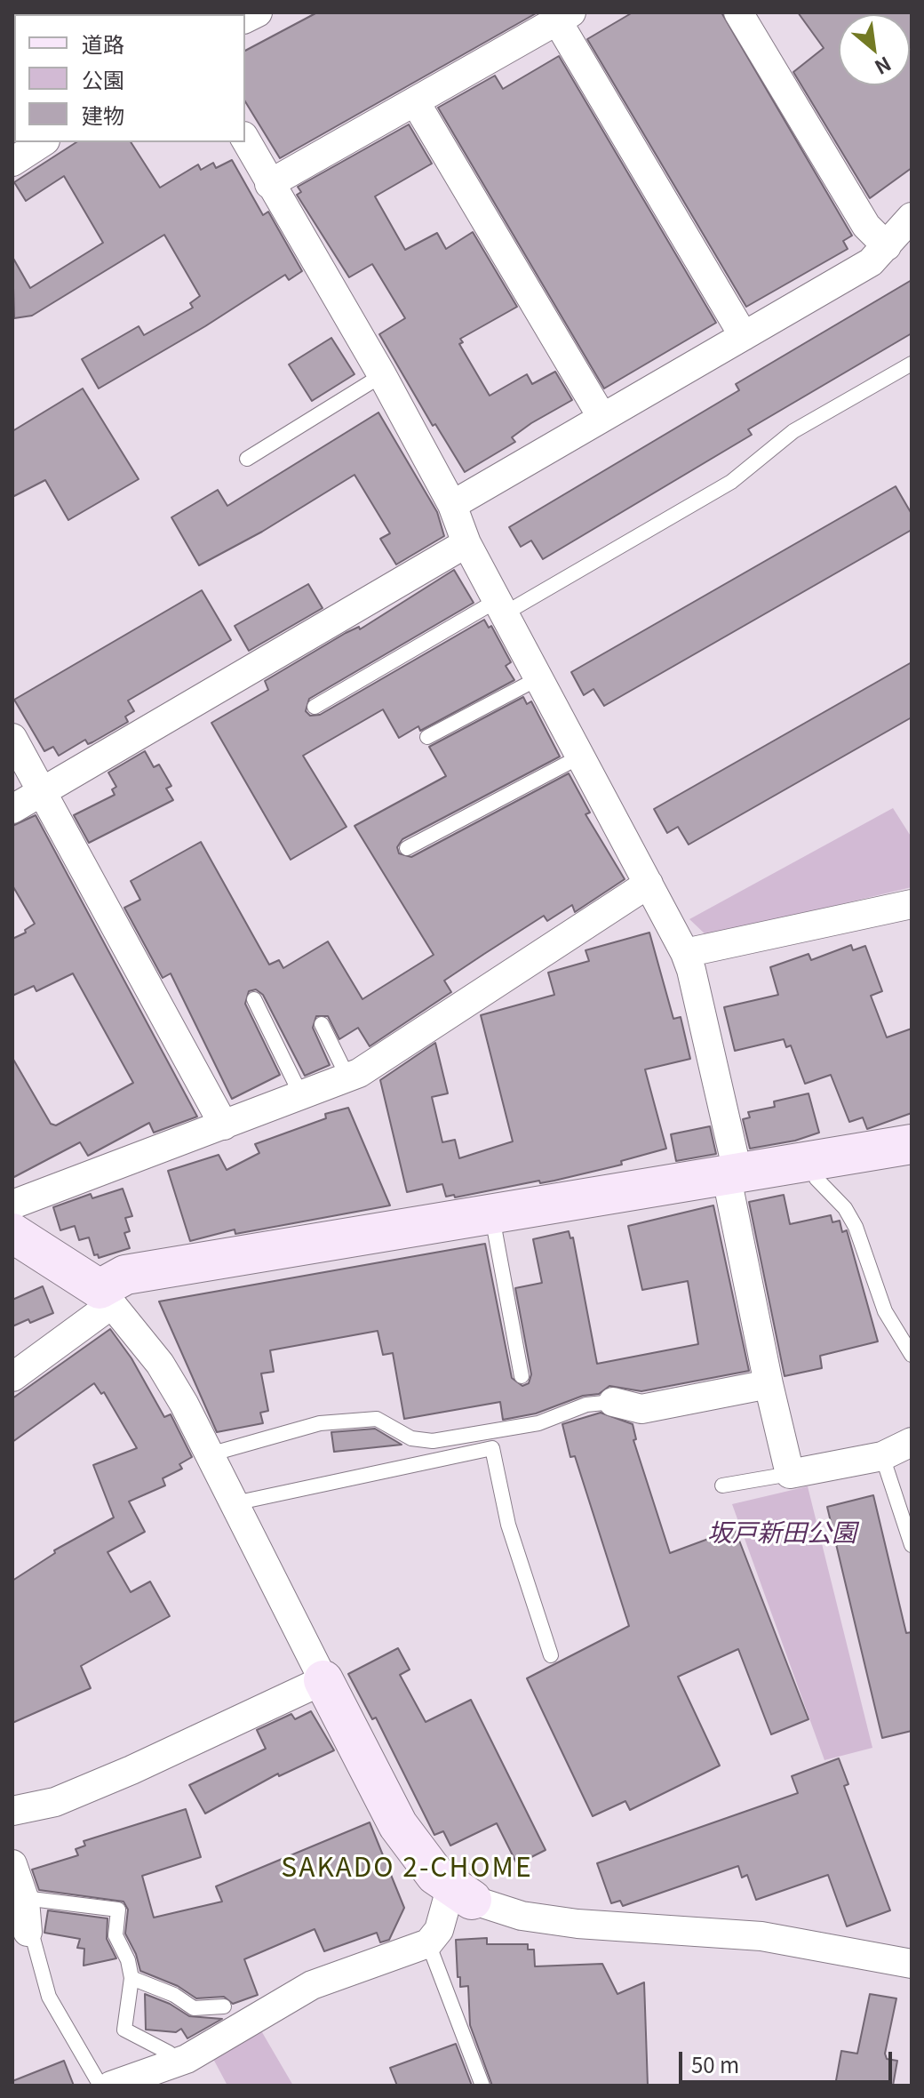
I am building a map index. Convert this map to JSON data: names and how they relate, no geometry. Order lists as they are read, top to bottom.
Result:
{
  "districts": ["SAKADO 2-CHOME"],
  "parks": ["坂戸新田公園"],
  "legend": ["道路", "公園", "建物"],
  "scale_bar": "50 m",
  "north": "bottom right"
}
